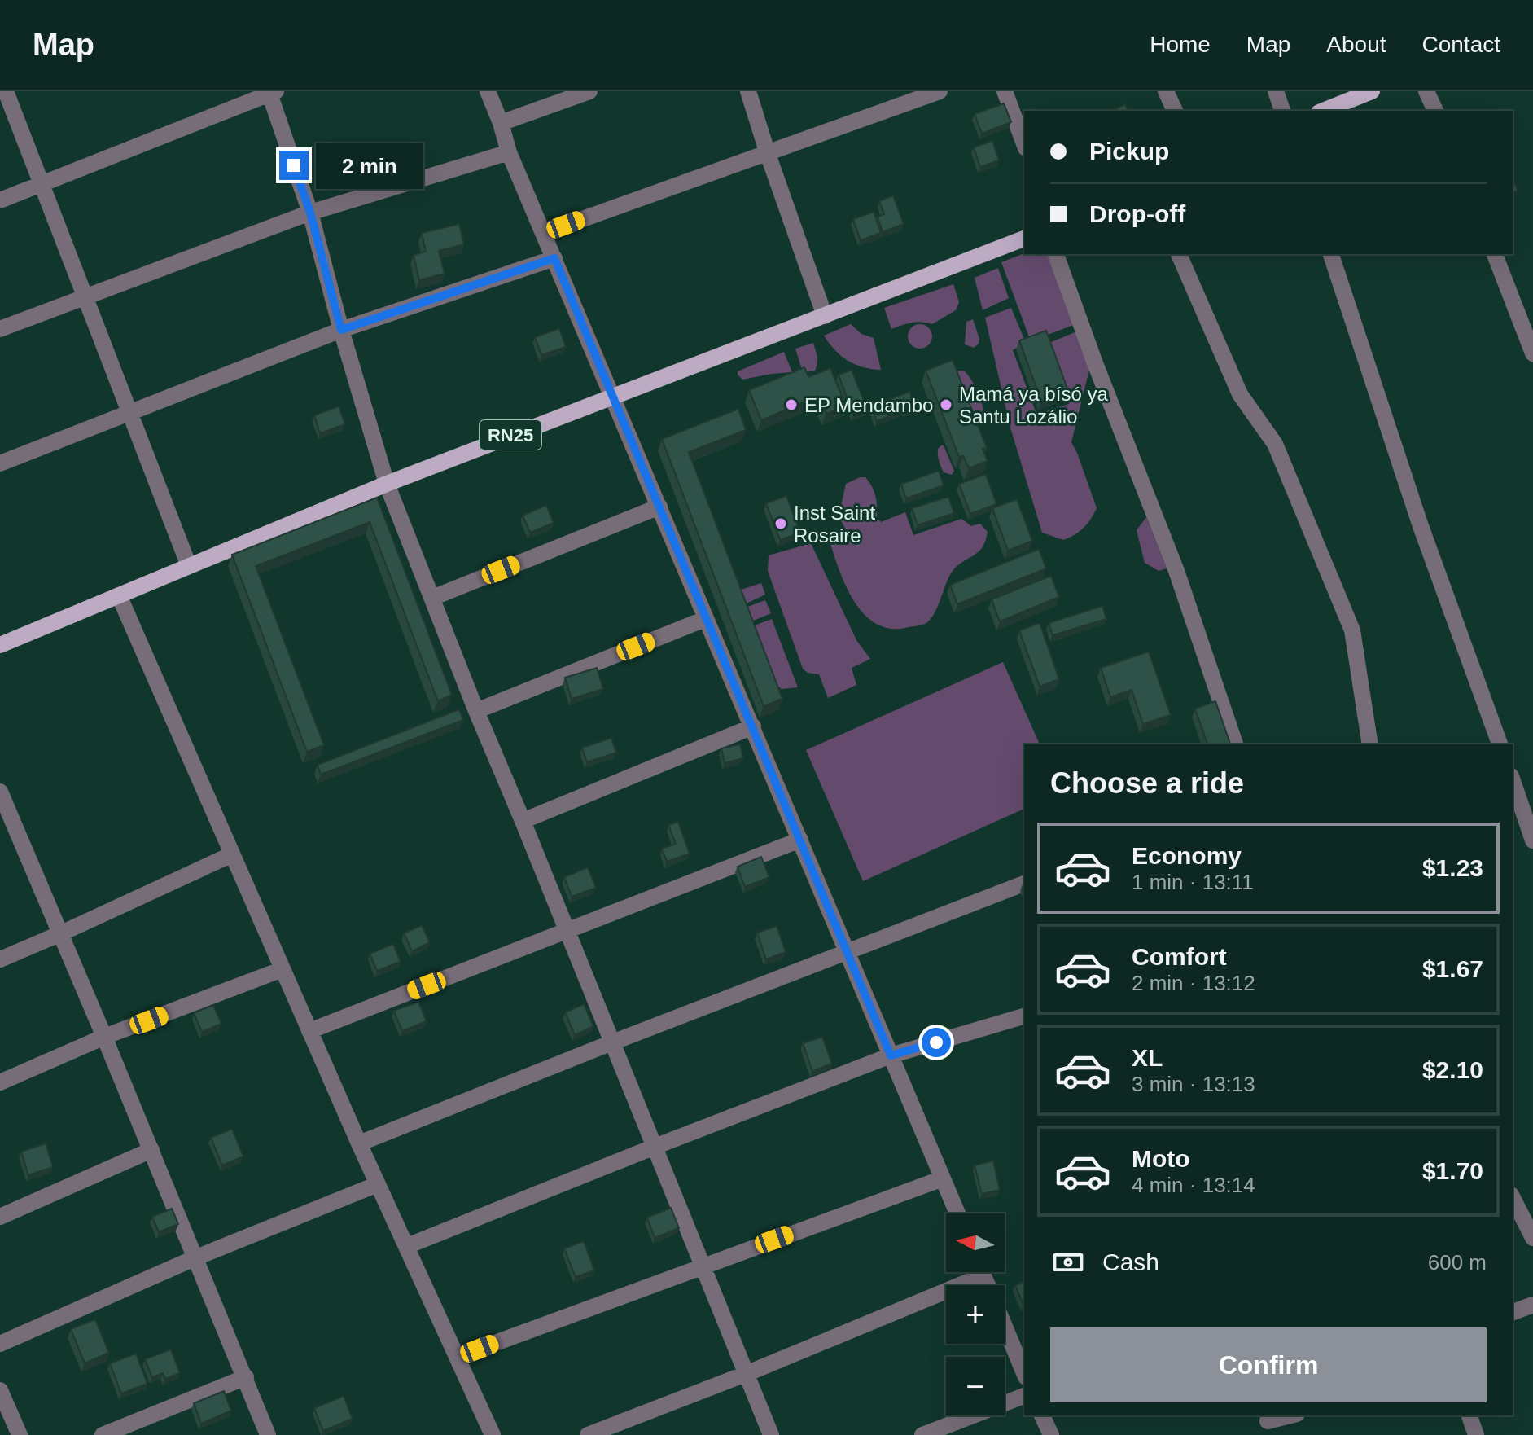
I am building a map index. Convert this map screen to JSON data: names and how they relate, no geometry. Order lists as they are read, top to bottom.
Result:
{
  "streets": {
    "main road": ["RN25"]
  },
  "places": ["EP Mendambo", "Mamá ya bísó ya Santu Lozálio", "Inst Saint Rosaire"],
  "north": "left",
  "page": {
    "header": "Map",
    "nav": [
      "Home",
      "Map",
      "About",
      "Contact"
    ],
    "banner": ["Pickup", "Drop-off"],
    "bubble": "2 min",
    "heading": "Choose a ride",
    "list": [
      {
        "name": "Economy",
        "note": "1 min · 13:11",
        "value": "$1.23"
      },
      {
        "name": "Comfort",
        "note": "2 min · 13:12",
        "value": "$1.67"
      },
      {
        "name": "XL",
        "note": "3 min · 13:13",
        "value": "$2.10"
      },
      {
        "name": "Moto",
        "note": "4 min · 13:14",
        "value": "$1.70"
      }
    ],
    "map_buttons": ["+", "−"],
    "pay": ["Cash", "600 m"],
    "buttons": "Confirm"
  }
}
